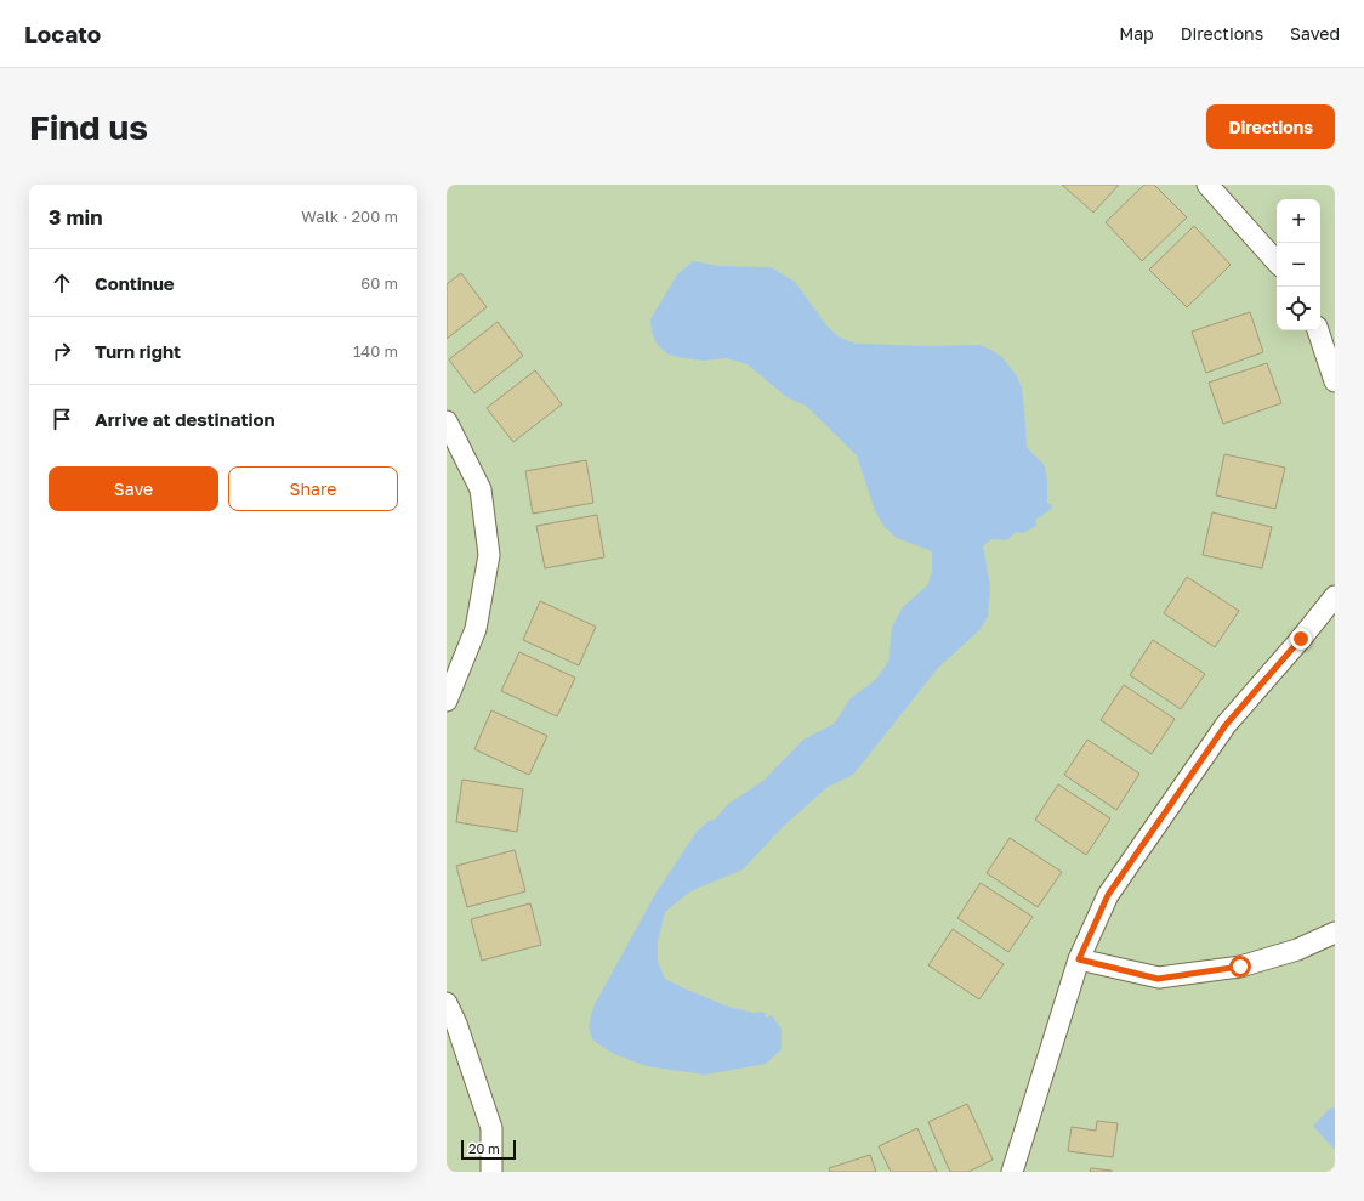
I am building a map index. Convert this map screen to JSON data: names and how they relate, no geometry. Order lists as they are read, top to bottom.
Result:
{
  "scale_bar": "20 m",
  "page": {
    "header": "Locato",
    "nav": ["Map", "Directions", "Saved"],
    "buttons": [
      "Directions",
      ["Save", "Share"]
    ],
    "title": "Find us",
    "heading": ["3 min", "Walk · 200 m"],
    "map_buttons": ["+", "−"],
    "list": [
      ["Continue", "60 m"],
      ["Turn right", "140 m"],
      "Arrive at destination"
    ],
    "scale": "20 m"
  }
}
